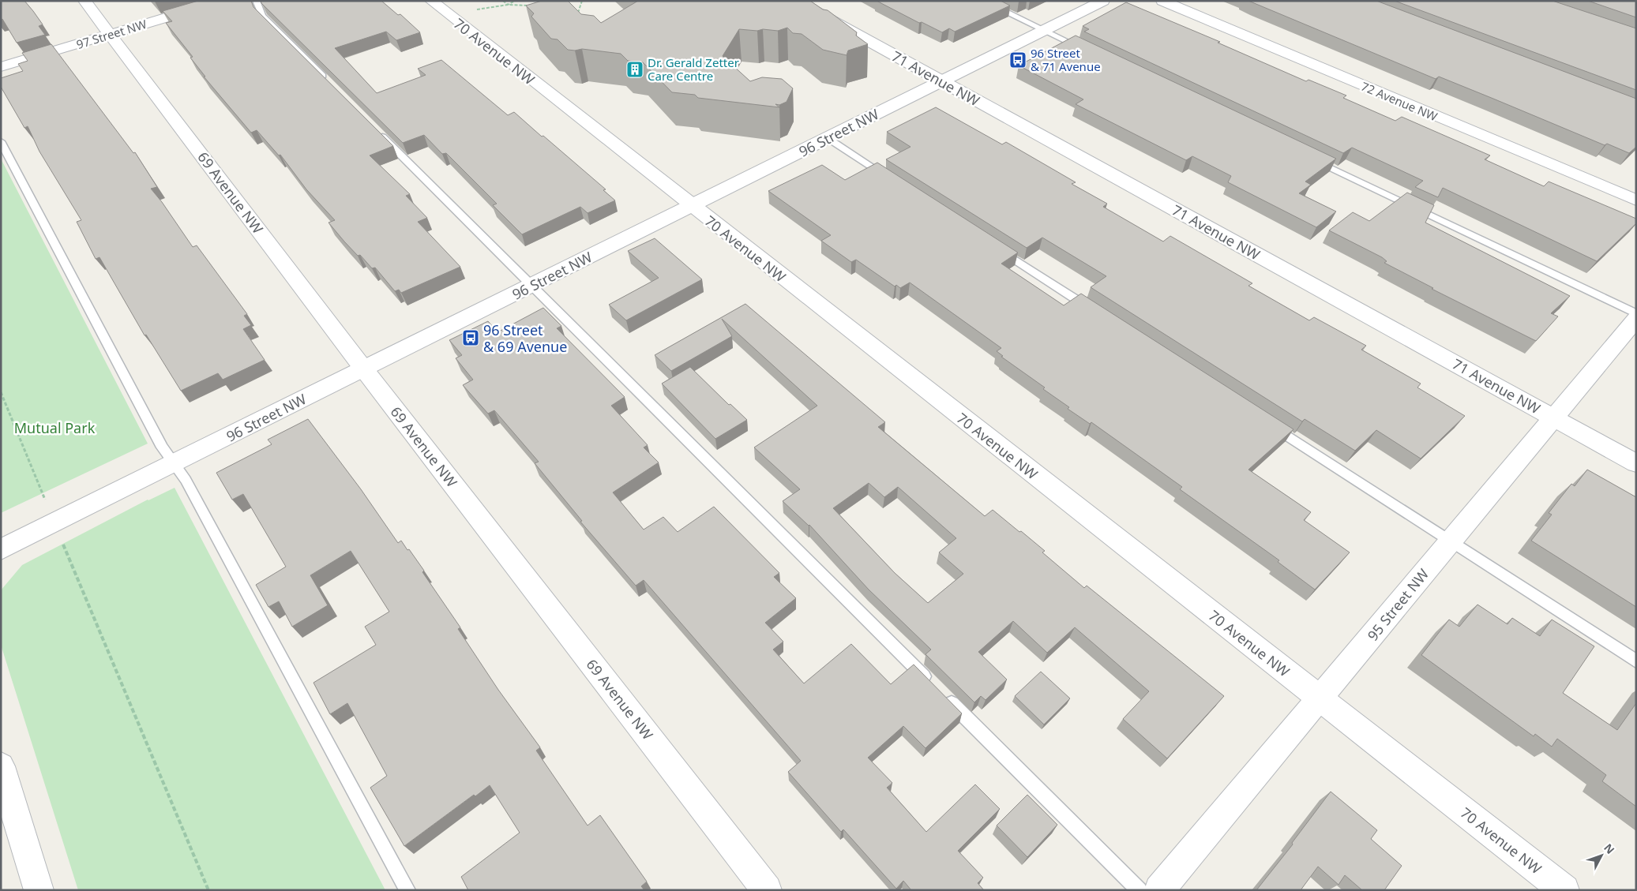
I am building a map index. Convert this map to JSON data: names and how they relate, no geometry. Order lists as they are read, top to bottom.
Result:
{
  "streets": {
    "street": [
      "97 Street NW",
      "70 Avenue NW",
      "71 Avenue NW",
      "72 Avenue NW",
      "96 Street NW",
      "69 Avenue NW",
      "95 Street NW"
    ]
  },
  "crossings": [
    ["97 Street NW", "69 Avenue NW"],
    ["70 Avenue NW", "96 Street NW"],
    ["70 Avenue NW", "95 Street NW"],
    ["71 Avenue NW", "96 Street NW"],
    ["71 Avenue NW", "95 Street NW"],
    ["96 Street NW", "69 Avenue NW"]
  ],
  "parks": ["Mutual Park"],
  "places": {
    "bus stop": ["96 Street & 71 Avenue", "96 Street & 69 Avenue"],
    "building": ["Dr. Gerald Zetter Care Centre"]
  },
  "north": "top right"
}
